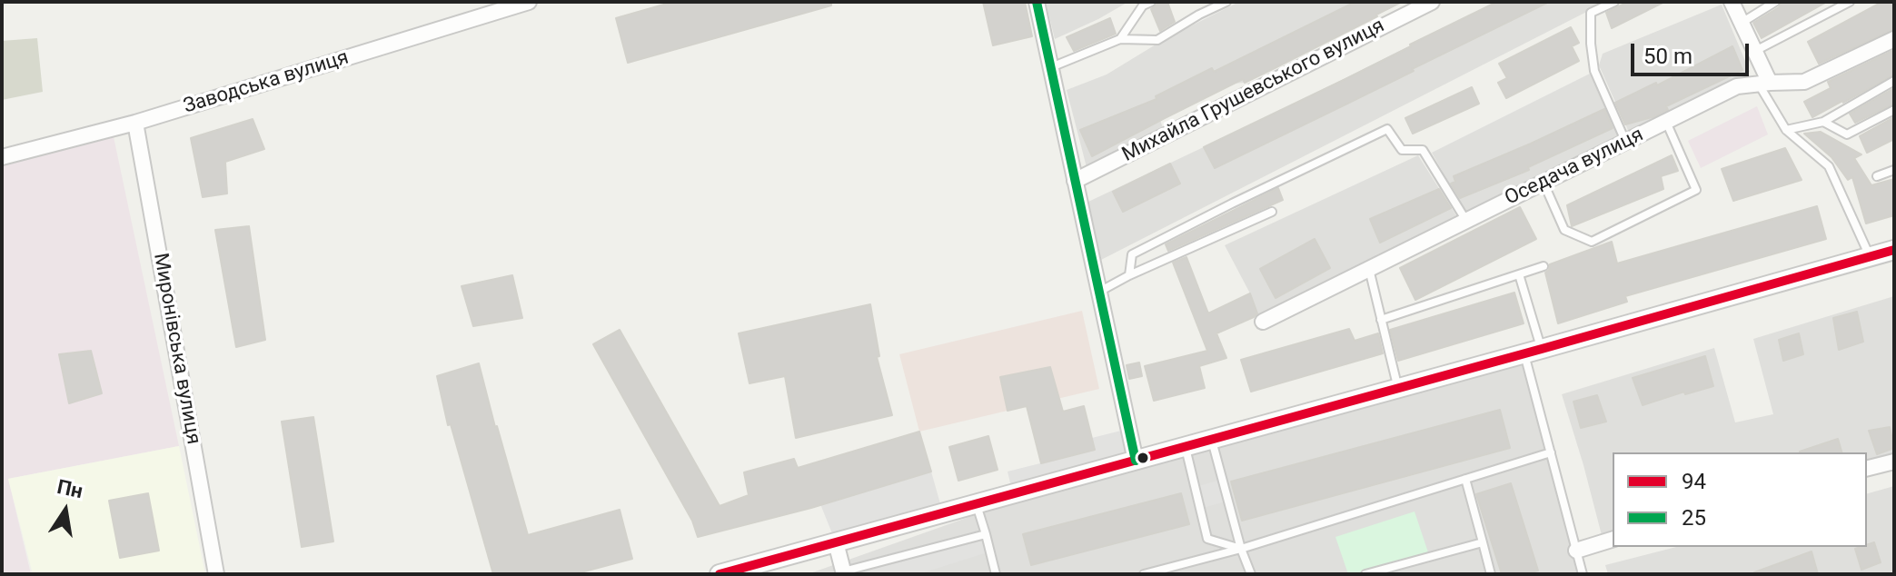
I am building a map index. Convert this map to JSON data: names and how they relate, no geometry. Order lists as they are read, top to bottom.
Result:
{
  "streets": {
    "street": [
      "Заводська вулиця",
      "Михайла Грушевського вулиця",
      "Оседача вулиця",
      "Миронівська вулиця"
    ]
  },
  "crossings": [
    ["Заводська вулиця", "Миронівська вулиця"]
  ],
  "lines": ["transit line 25", "transit line 94"],
  "legend": ["94", "25"],
  "scale_bar": "50 m",
  "north": "top"
}
